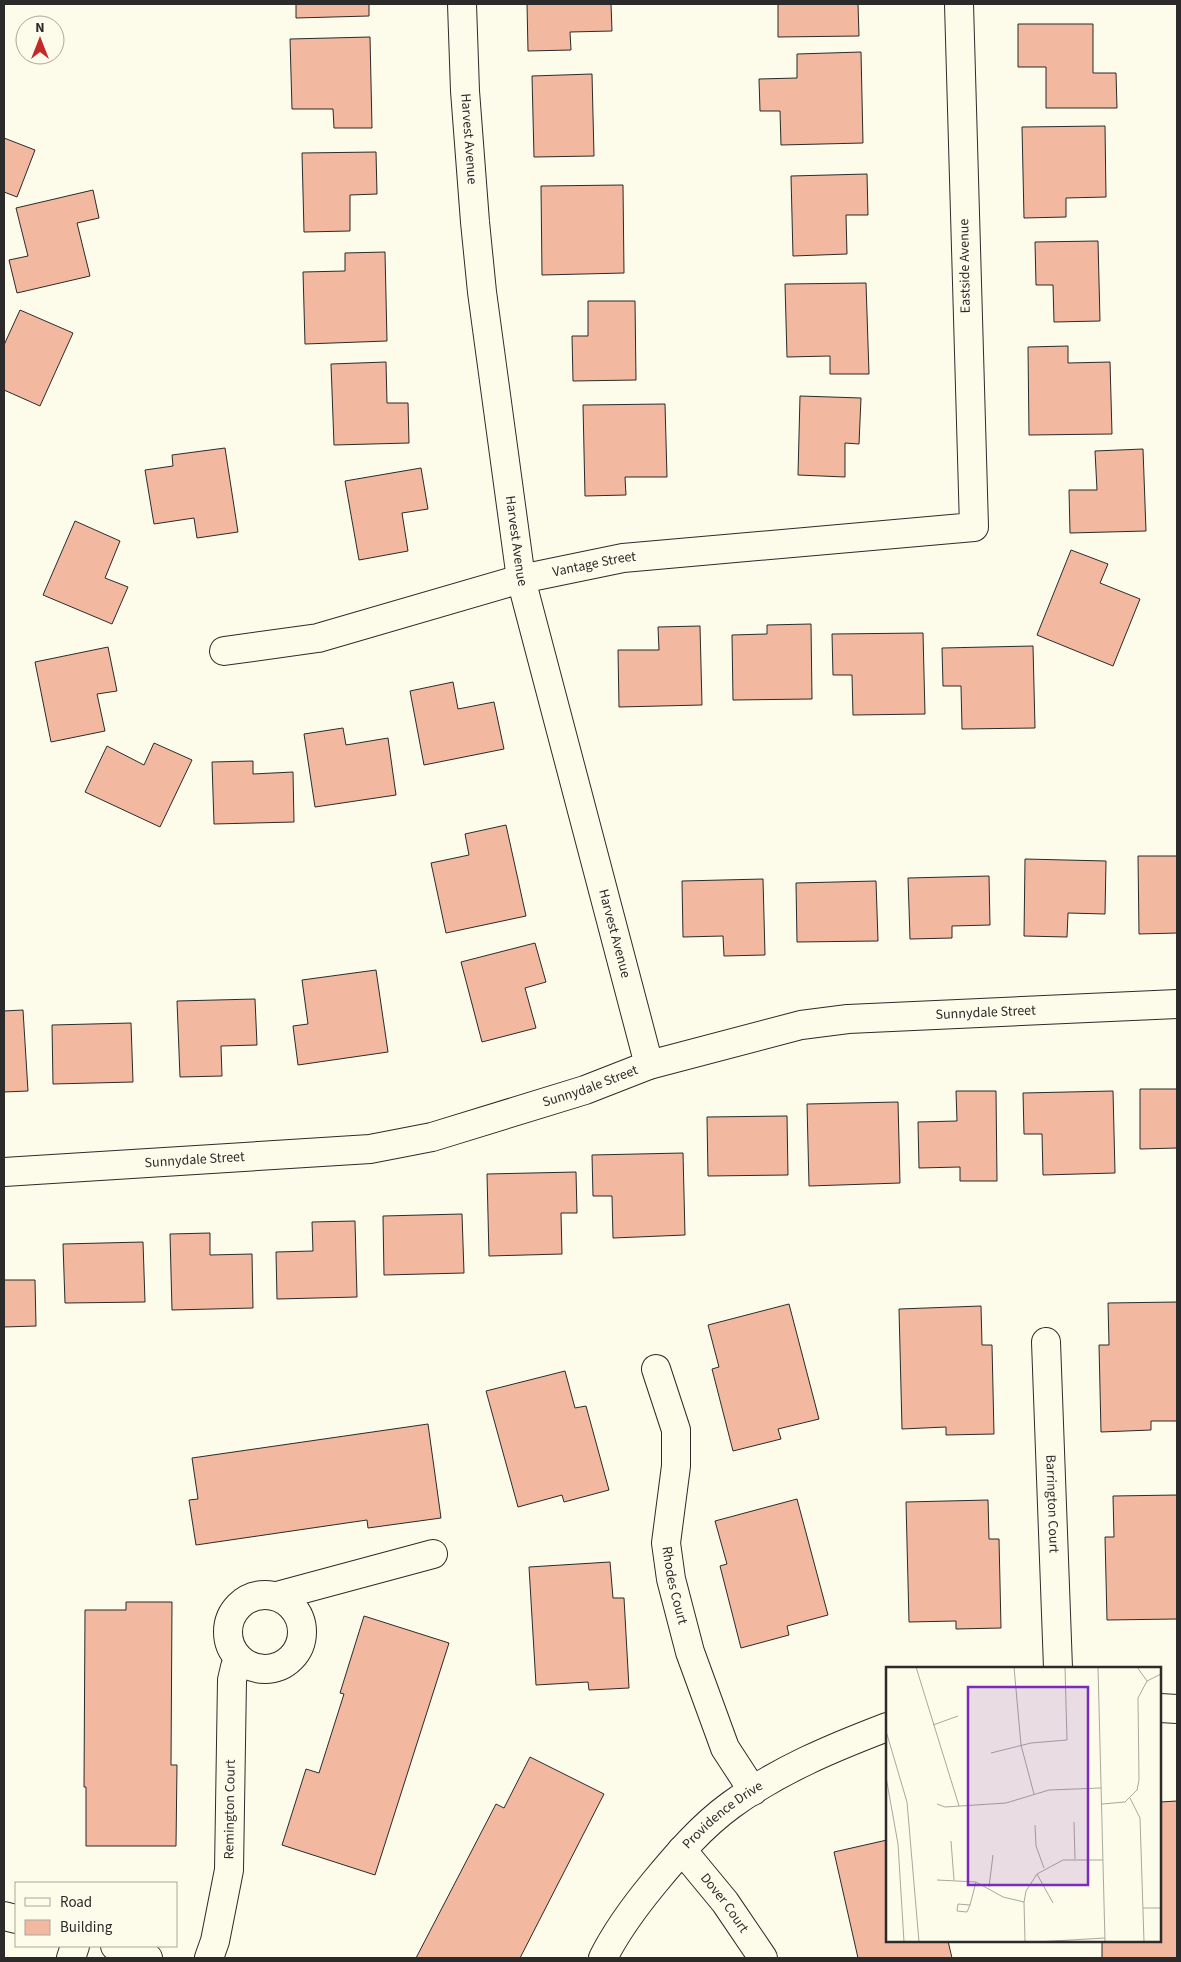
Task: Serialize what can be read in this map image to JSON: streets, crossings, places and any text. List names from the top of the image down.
{
  "streets": {
    "street": [
      "Harvest Avenue",
      "Eastside Avenue",
      "Vantage Street",
      "Sunnydale Street",
      "Barrington Court",
      "Rhodes Court",
      "Remington Court",
      "Providence Drive",
      "Dover Court"
    ]
  },
  "crossings": [
    ["Harvest Avenue", "Vantage Street"],
    ["Harvest Avenue", "Sunnydale Street"],
    ["Eastside Avenue", "Vantage Street"],
    ["Rhodes Court", "Providence Drive"],
    ["Providence Drive", "Dover Court"]
  ],
  "legend": ["Road", "Building"],
  "north": "top"
}
